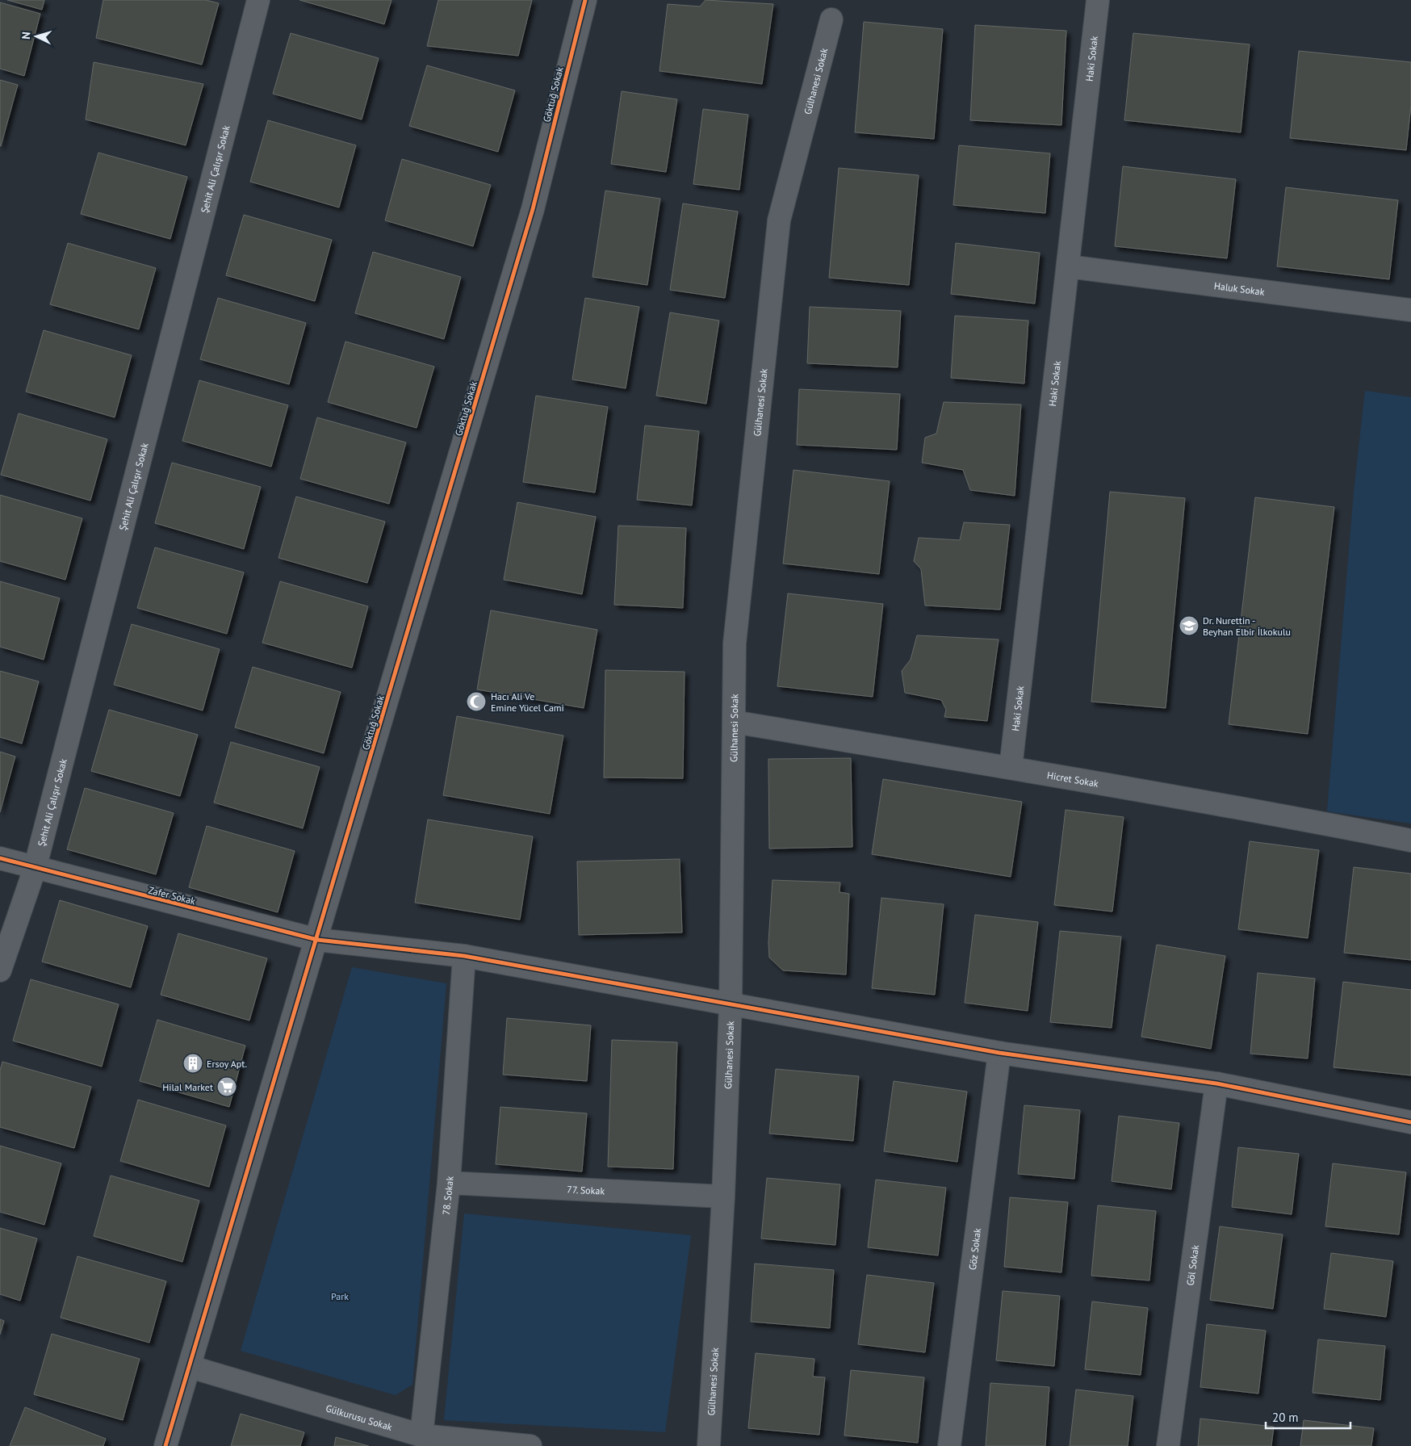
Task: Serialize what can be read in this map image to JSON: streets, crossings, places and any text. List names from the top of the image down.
{
  "streets": {
    "street": [
      "Haki Sokak",
      "Gülhanesi Sokak",
      "Göktuğ Sokak",
      "Şehit Ali Çalışır Sokak",
      "Haluk Sokak",
      "Hicret Sokak",
      "Zafer Sokak",
      "77. Sokak",
      "78. Sokak",
      "Göz Sokak",
      "Göl Sokak",
      "Gülkurusu Sokak"
    ]
  },
  "crossings": [
    ["Haki Sokak", "Haluk Sokak"],
    ["Haki Sokak", "Hicret Sokak"],
    ["Gülhanesi Sokak", "Hicret Sokak"],
    ["Gülhanesi Sokak", "Zafer Sokak"],
    ["Gülhanesi Sokak", "77. Sokak"],
    ["Göktuğ Sokak", "Zafer Sokak"],
    ["Göktuğ Sokak", "Gülkurusu Sokak"],
    ["Şehit Ali Çalışır Sokak", "Zafer Sokak"],
    ["Zafer Sokak", "78. Sokak"],
    ["Zafer Sokak", "Göz Sokak"],
    ["Zafer Sokak", "Göl Sokak"],
    ["77. Sokak", "78. Sokak"],
    ["78. Sokak", "Gülkurusu Sokak"]
  ],
  "parks": ["Park"],
  "places": {
    "school or university": ["Dr. Nurettin - Beyhan Elbir İlkokulu"],
    "mosque": ["Hacı Ali Ve Emine Yücel Cami"],
    "building": ["Ersoy Apt."],
    "supermarket": ["Hilal Market"]
  },
  "scale_bar": "20 m",
  "north": "left"
}
